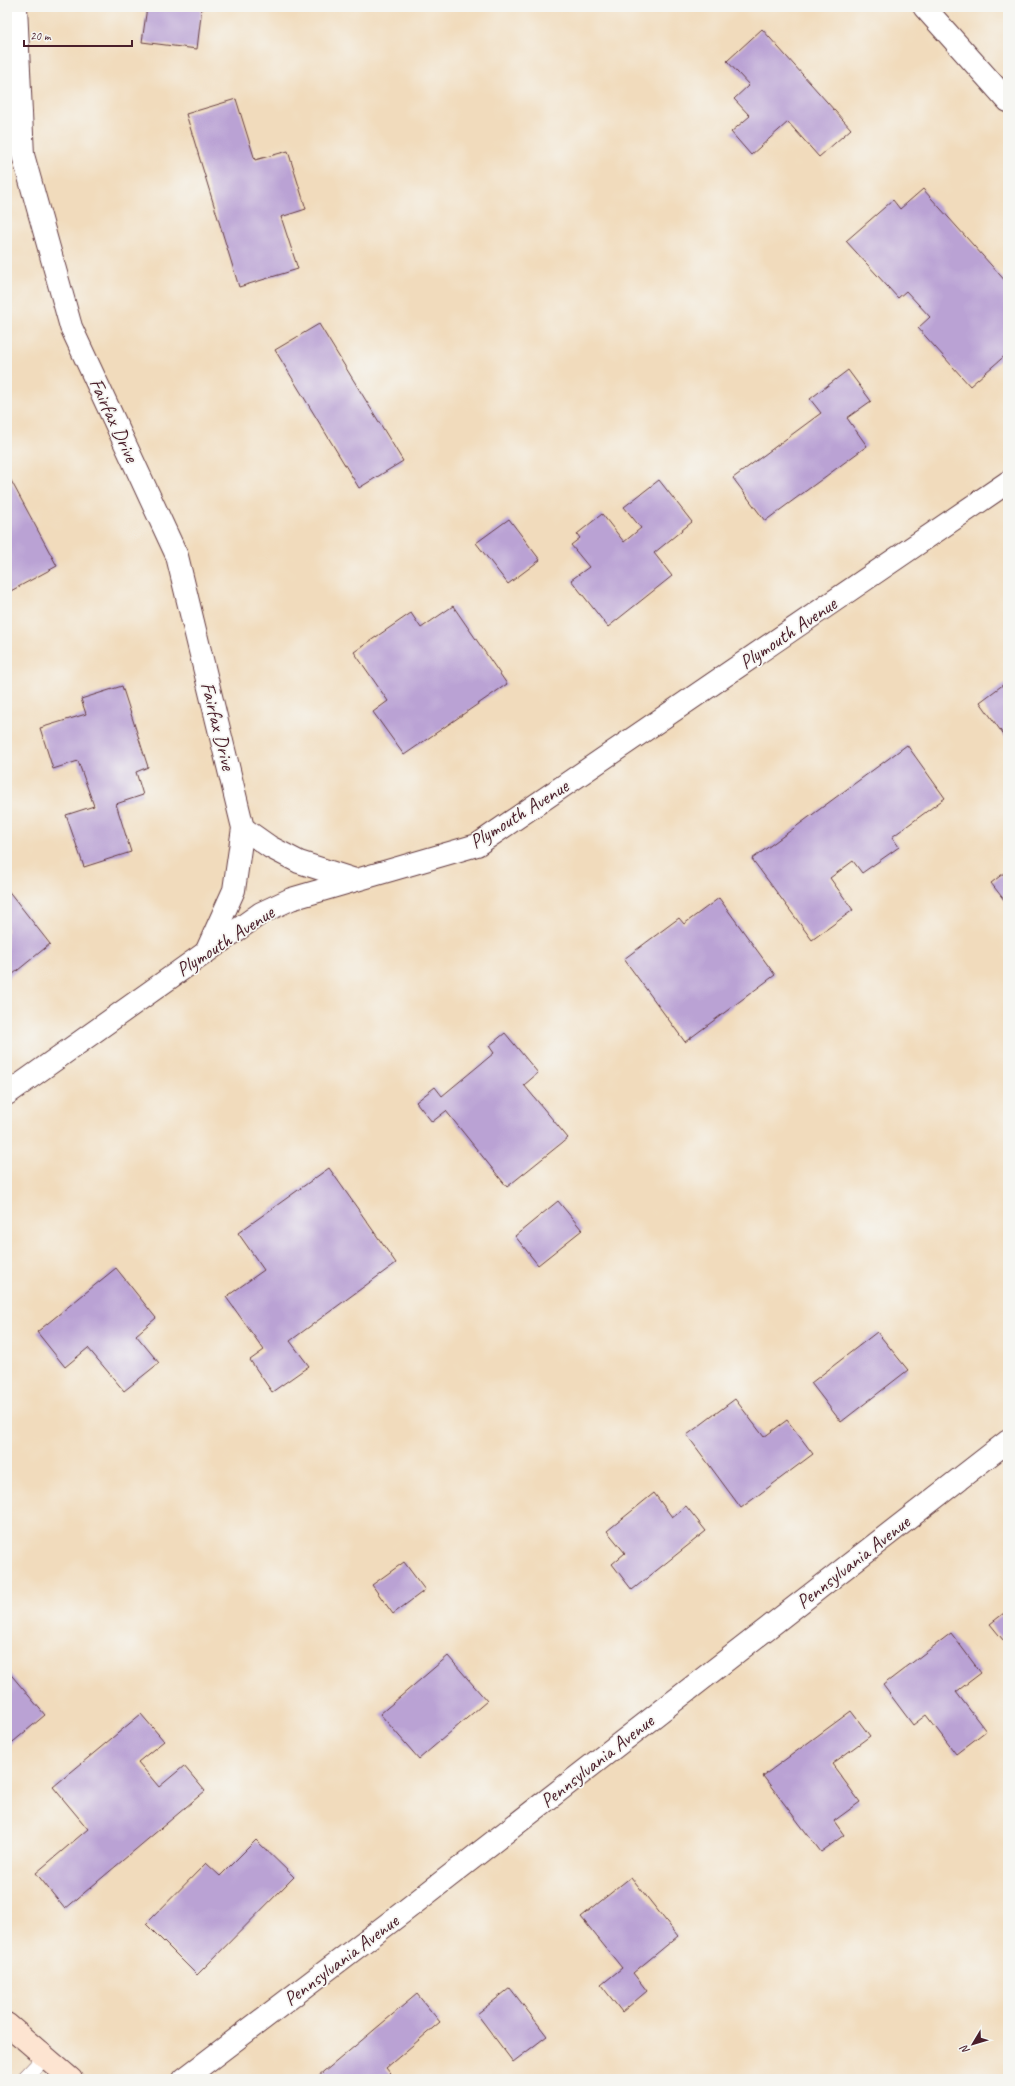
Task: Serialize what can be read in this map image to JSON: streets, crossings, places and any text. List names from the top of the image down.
{
  "streets": {
    "street": ["Fairfax Drive", "Plymouth Avenue", "Pennsylvania Avenue"]
  },
  "crossings": [
    ["Fairfax Drive", "Plymouth Avenue"]
  ],
  "scale_bar": "20 m",
  "north": "bottom left"
}
